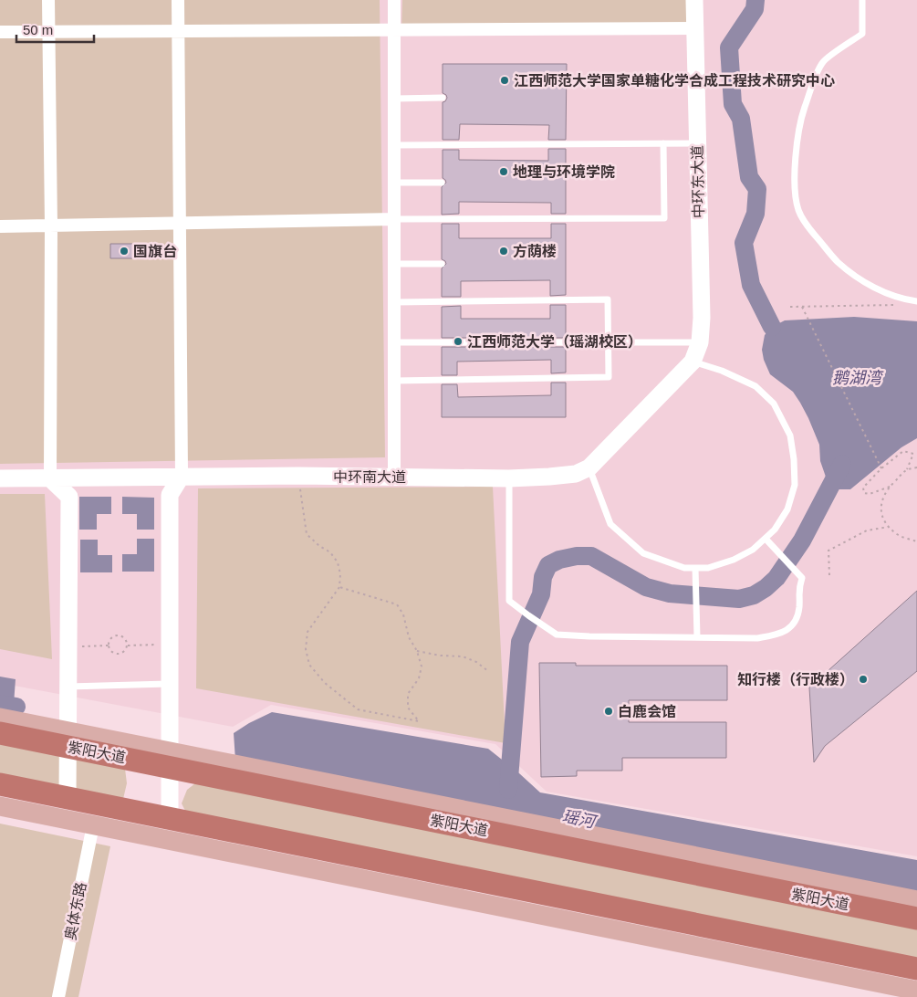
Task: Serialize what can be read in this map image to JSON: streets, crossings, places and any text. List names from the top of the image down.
{
  "streets": {
    "highway": ["紫阳大道"],
    "street": ["中环东大道", "中环南大道", "奥体东路"]
  },
  "crossings": [
    ["中环东大道", "中环南大道"]
  ],
  "water": ["鹅湖湾", "瑶河"],
  "places": [
    "江西师范大学国家单糖化学合成工程技术研究中心",
    "地理与环境学院",
    "国旗台",
    "方荫楼",
    "江西师范大学（瑶湖校区）",
    "知行楼（行政楼）",
    "白鹿会馆"
  ],
  "scale_bar": "50 m"
}
